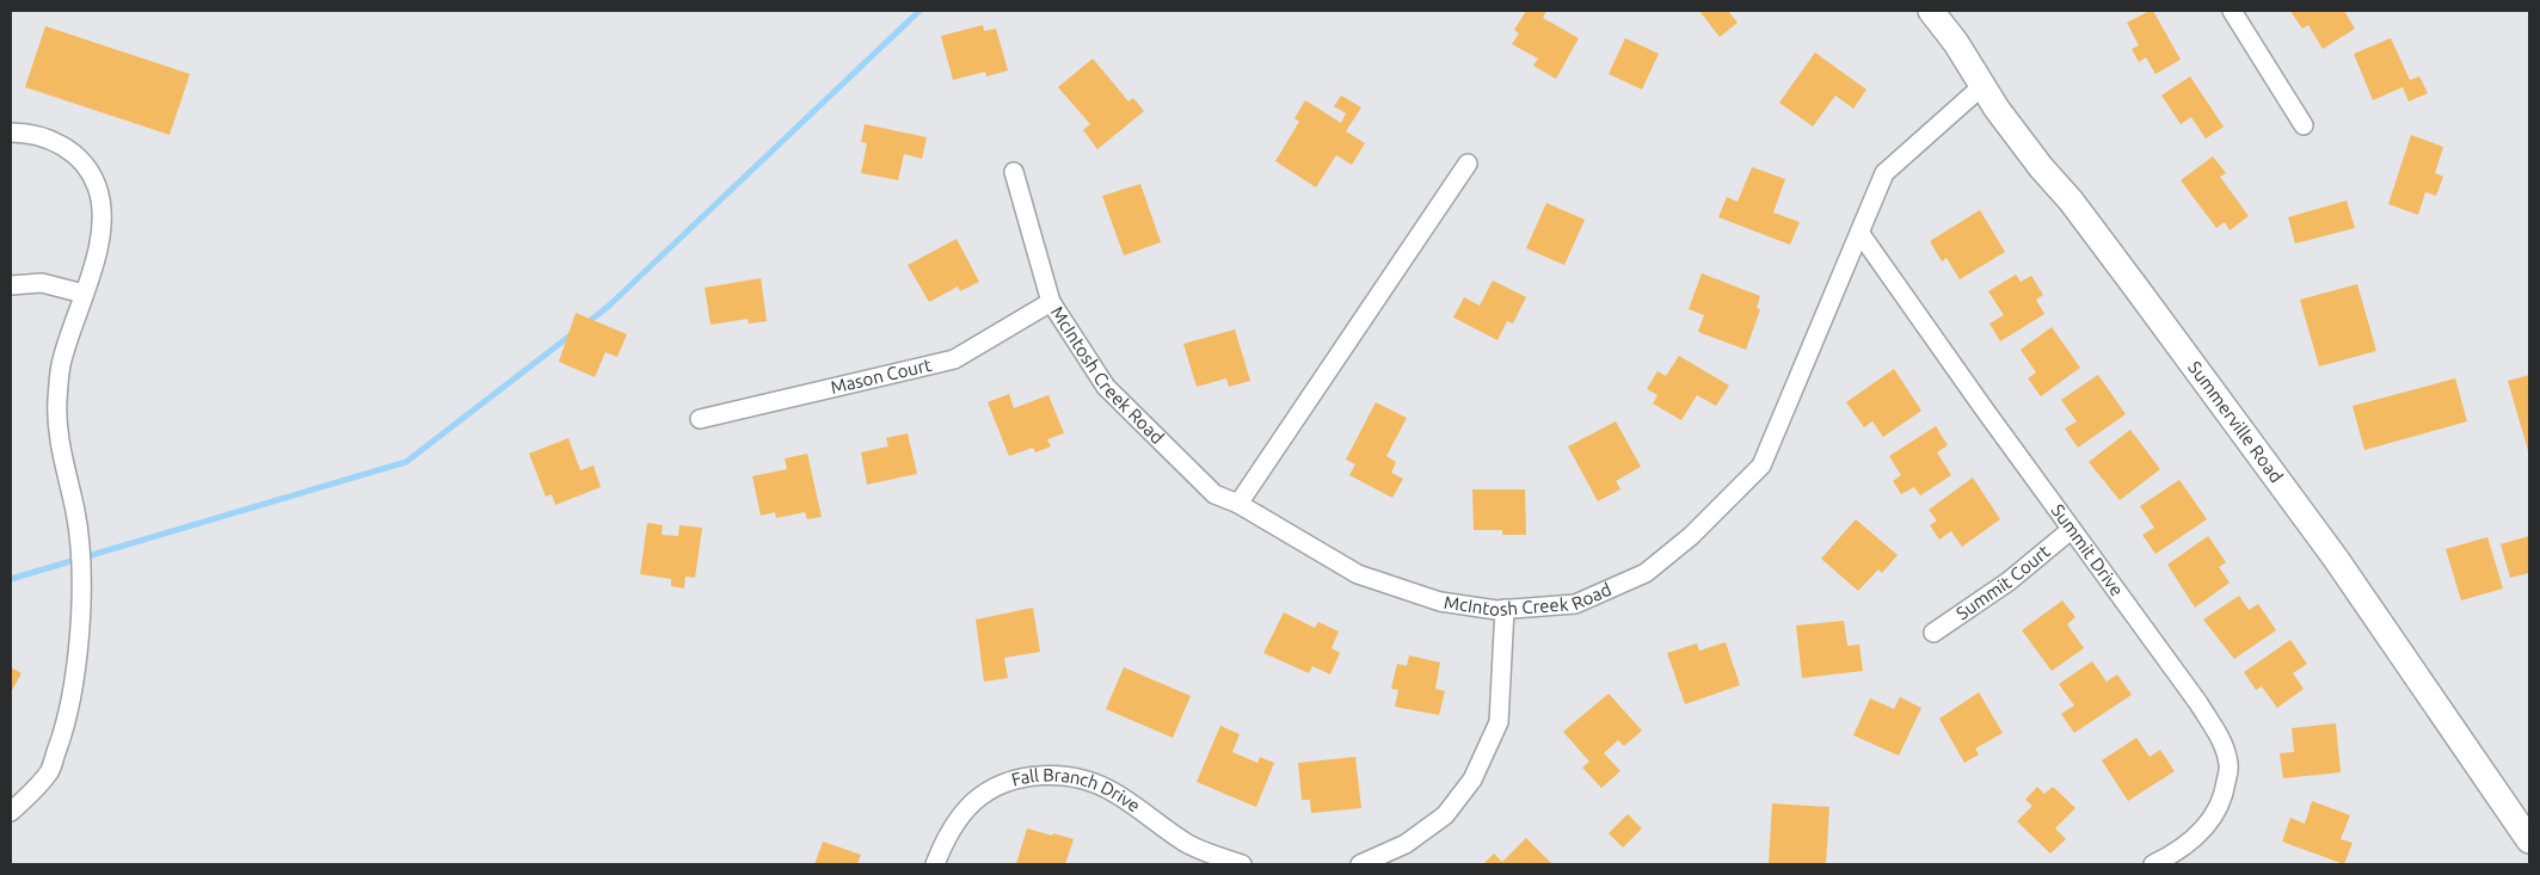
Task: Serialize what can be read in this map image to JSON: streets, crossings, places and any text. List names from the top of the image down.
{
  "streets": {
    "main road": ["Summerville Road"],
    "street": [
      "McIntosh Creek Road",
      "Mason Court",
      "Summit Drive",
      "Summit Court",
      "Fall Branch Drive"
    ]
  },
  "crossings": [
    ["McIntosh Creek Road", "Mason Court"],
    ["McIntosh Creek Road", "Summerville Road"],
    ["McIntosh Creek Road", "Summit Drive"],
    ["Summit Drive", "Summit Court"]
  ]
}
